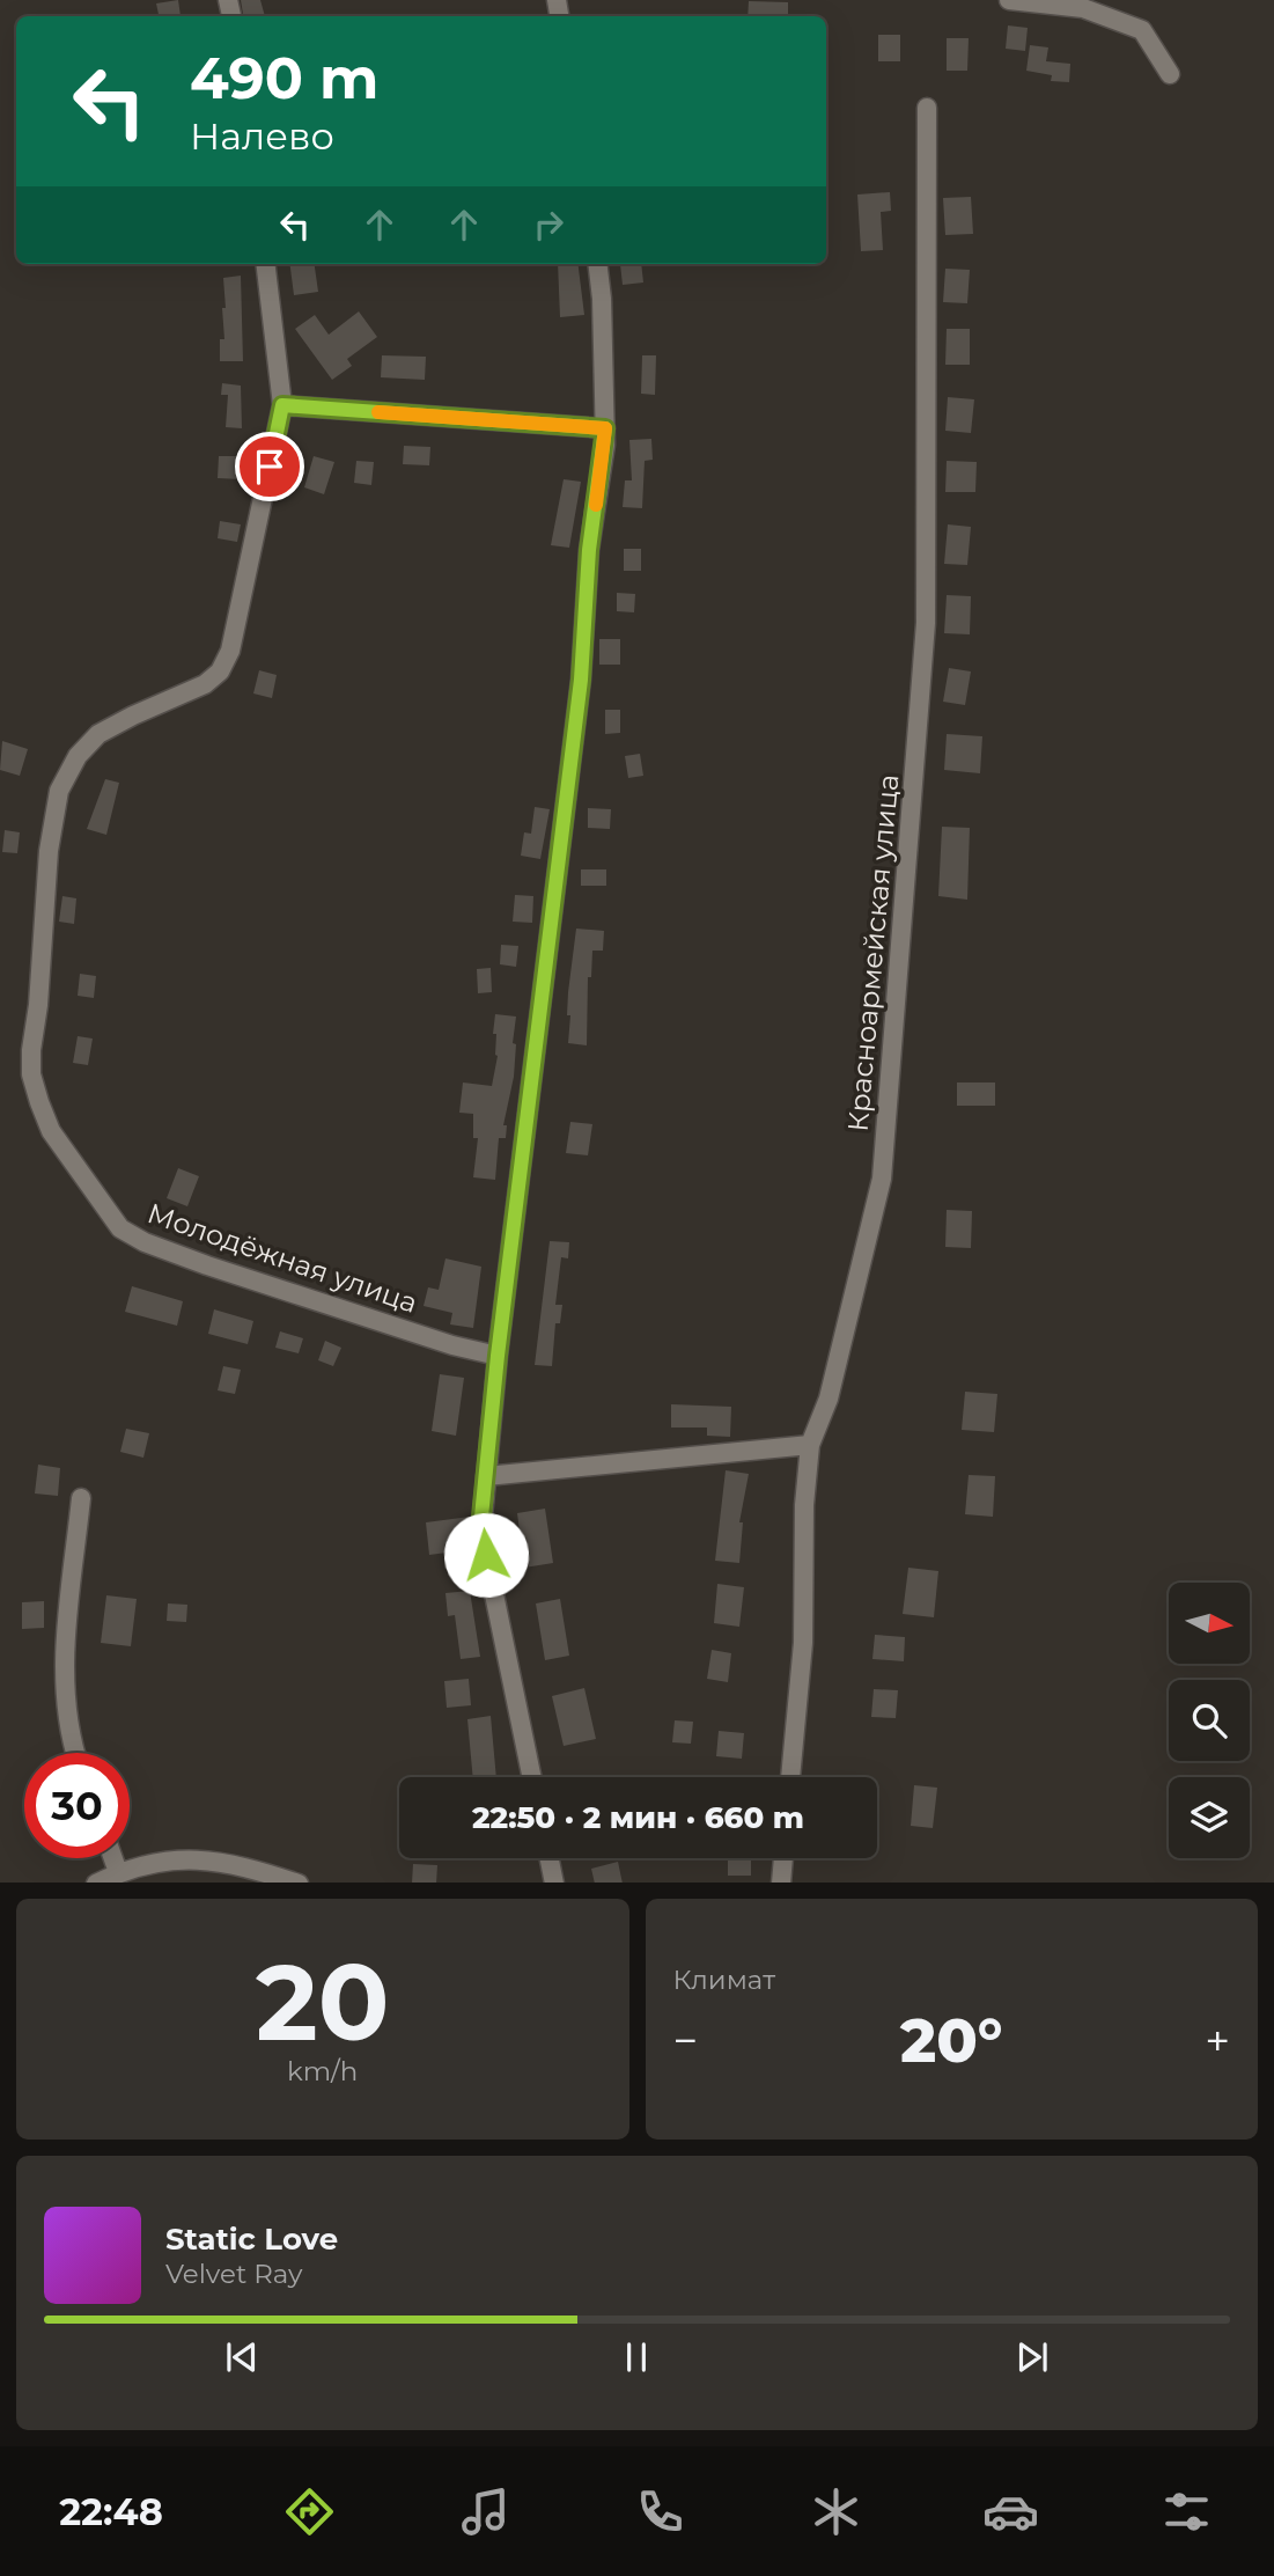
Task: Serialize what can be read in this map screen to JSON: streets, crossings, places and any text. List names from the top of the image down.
{
  "streets": {
    "street": ["Красноармейская улица", "Молодёжная улица"]
  },
  "north": "right",
  "page": {
    "turn": ["490 m", "Налево"],
    "limit": "30",
    "trip": "22:50 · 2 мин · 660 m",
    "tile": [
      ["20", "km/h"],
      "Климат"
    ],
    "heat": ["−", "20°", "+"],
    "song": ["Static Love", "Velvet Ray"],
    "tabs": "22:48"
  }
}
